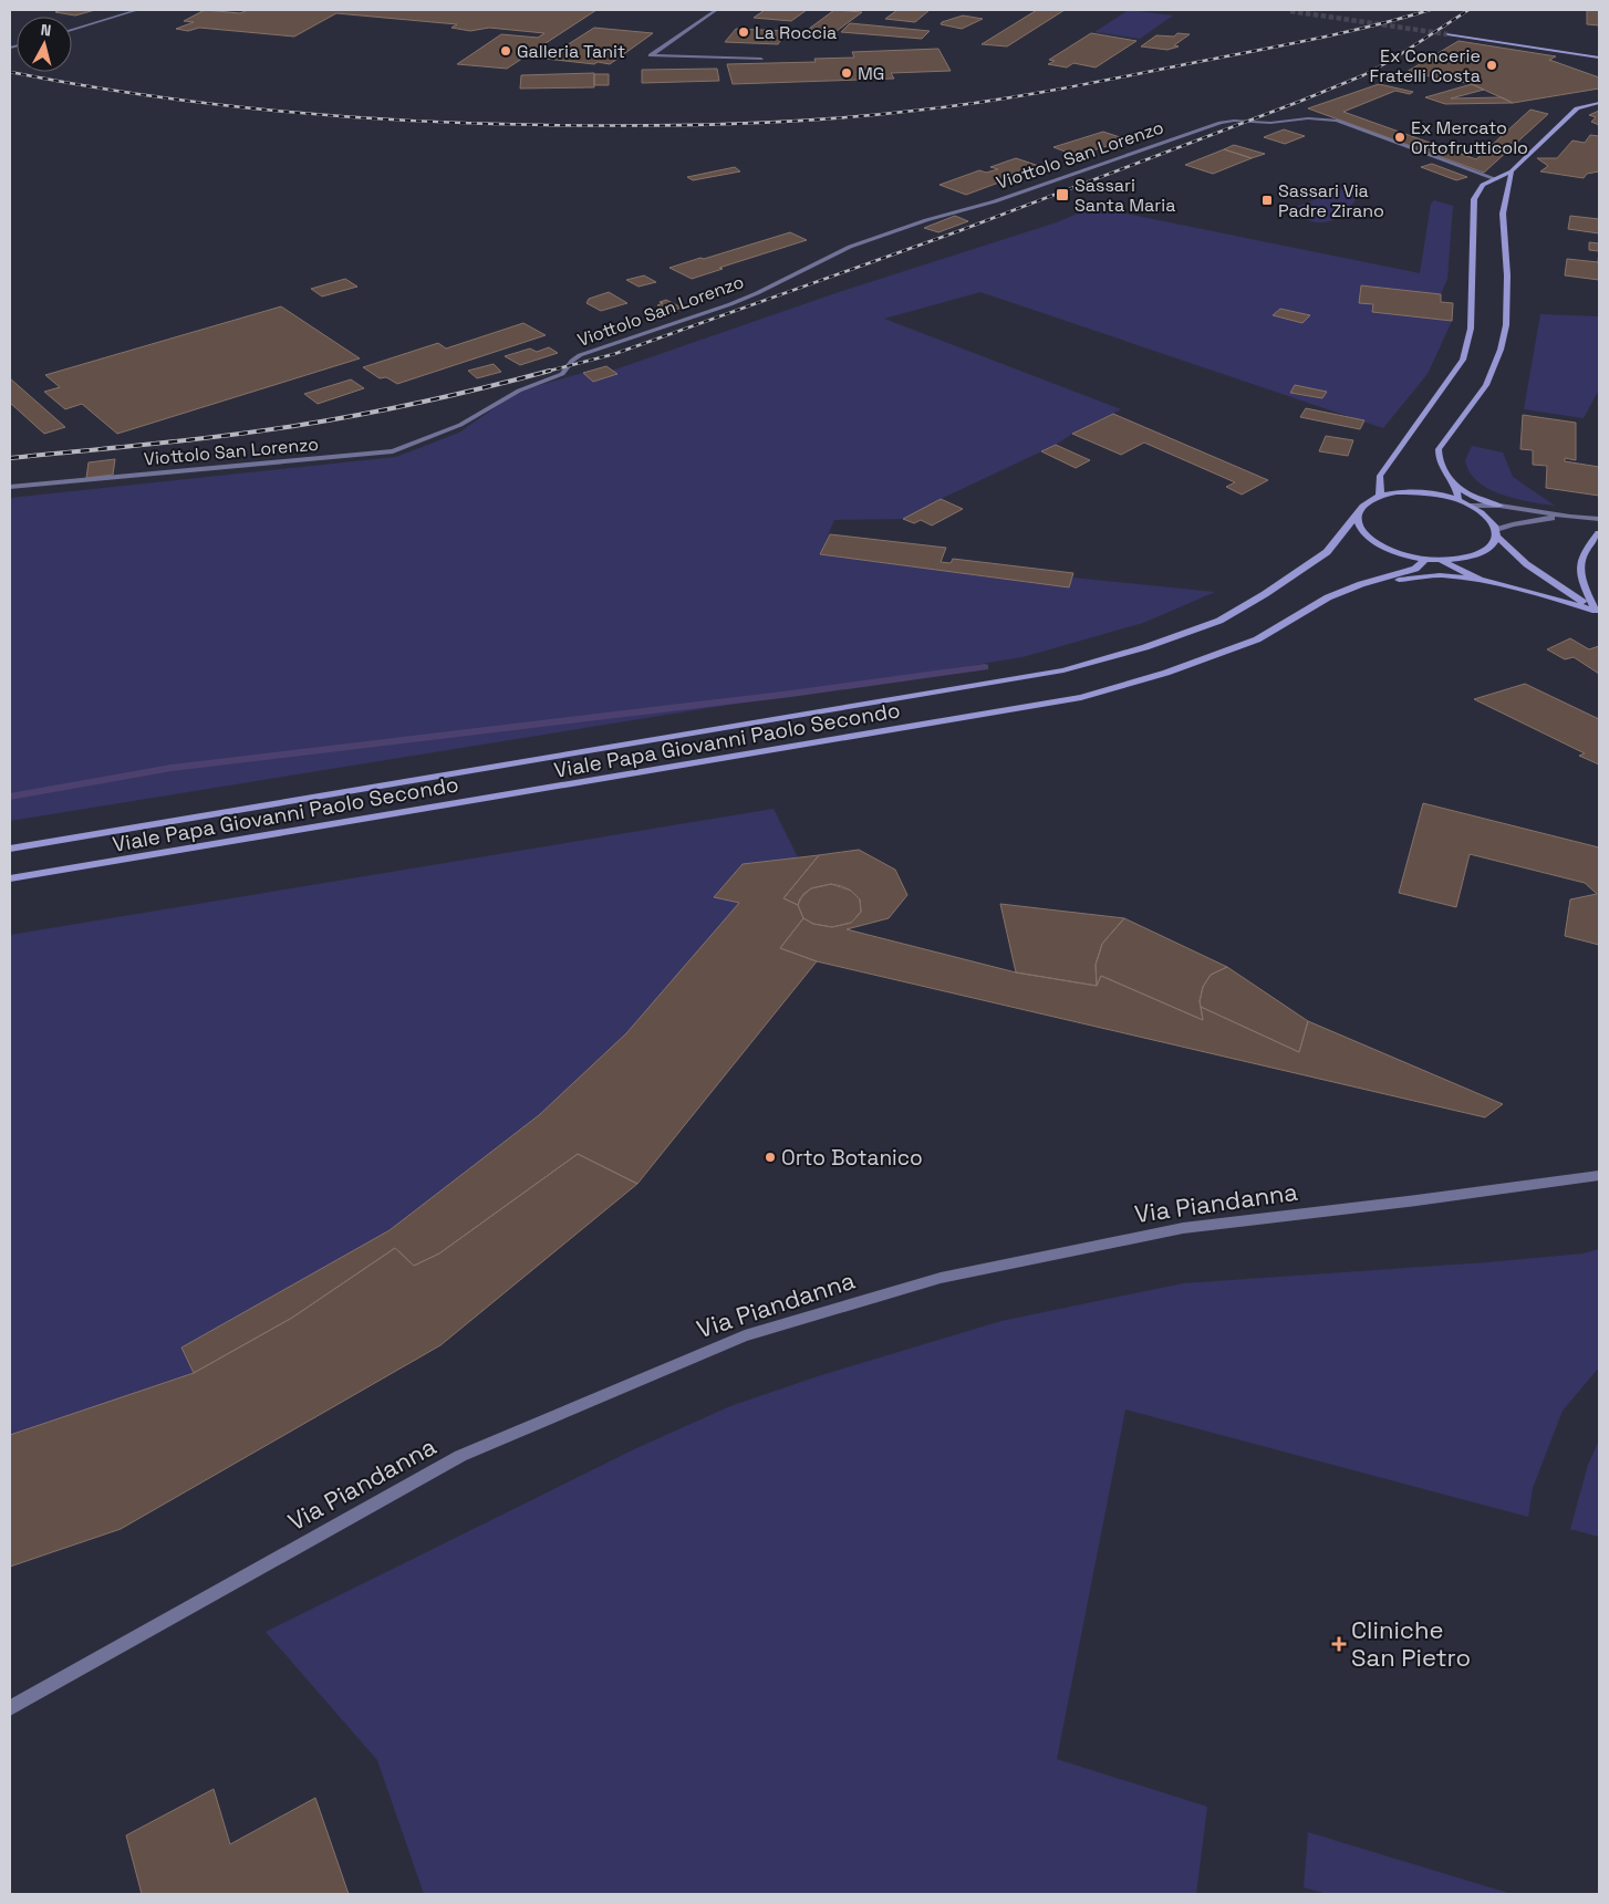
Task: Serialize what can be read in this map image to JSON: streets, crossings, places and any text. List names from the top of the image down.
{
  "streets": {
    "main road": ["Viale Papa Giovanni Paolo Secondo"],
    "street": ["Viottolo San Lorenzo", "Via Piandanna"]
  },
  "places": {
    "other": [
      "La Roccia",
      "Galleria Tanit",
      "Ex Concerie Fratelli Costa",
      "MG",
      "Ex Mercato Ortofrutticolo",
      "Orto Botanico"
    ],
    "transit": ["Sassari Santa Maria", "Sassari Via Padre Zirano"],
    "health": ["Cliniche San Pietro"]
  },
  "north": "top"
}
